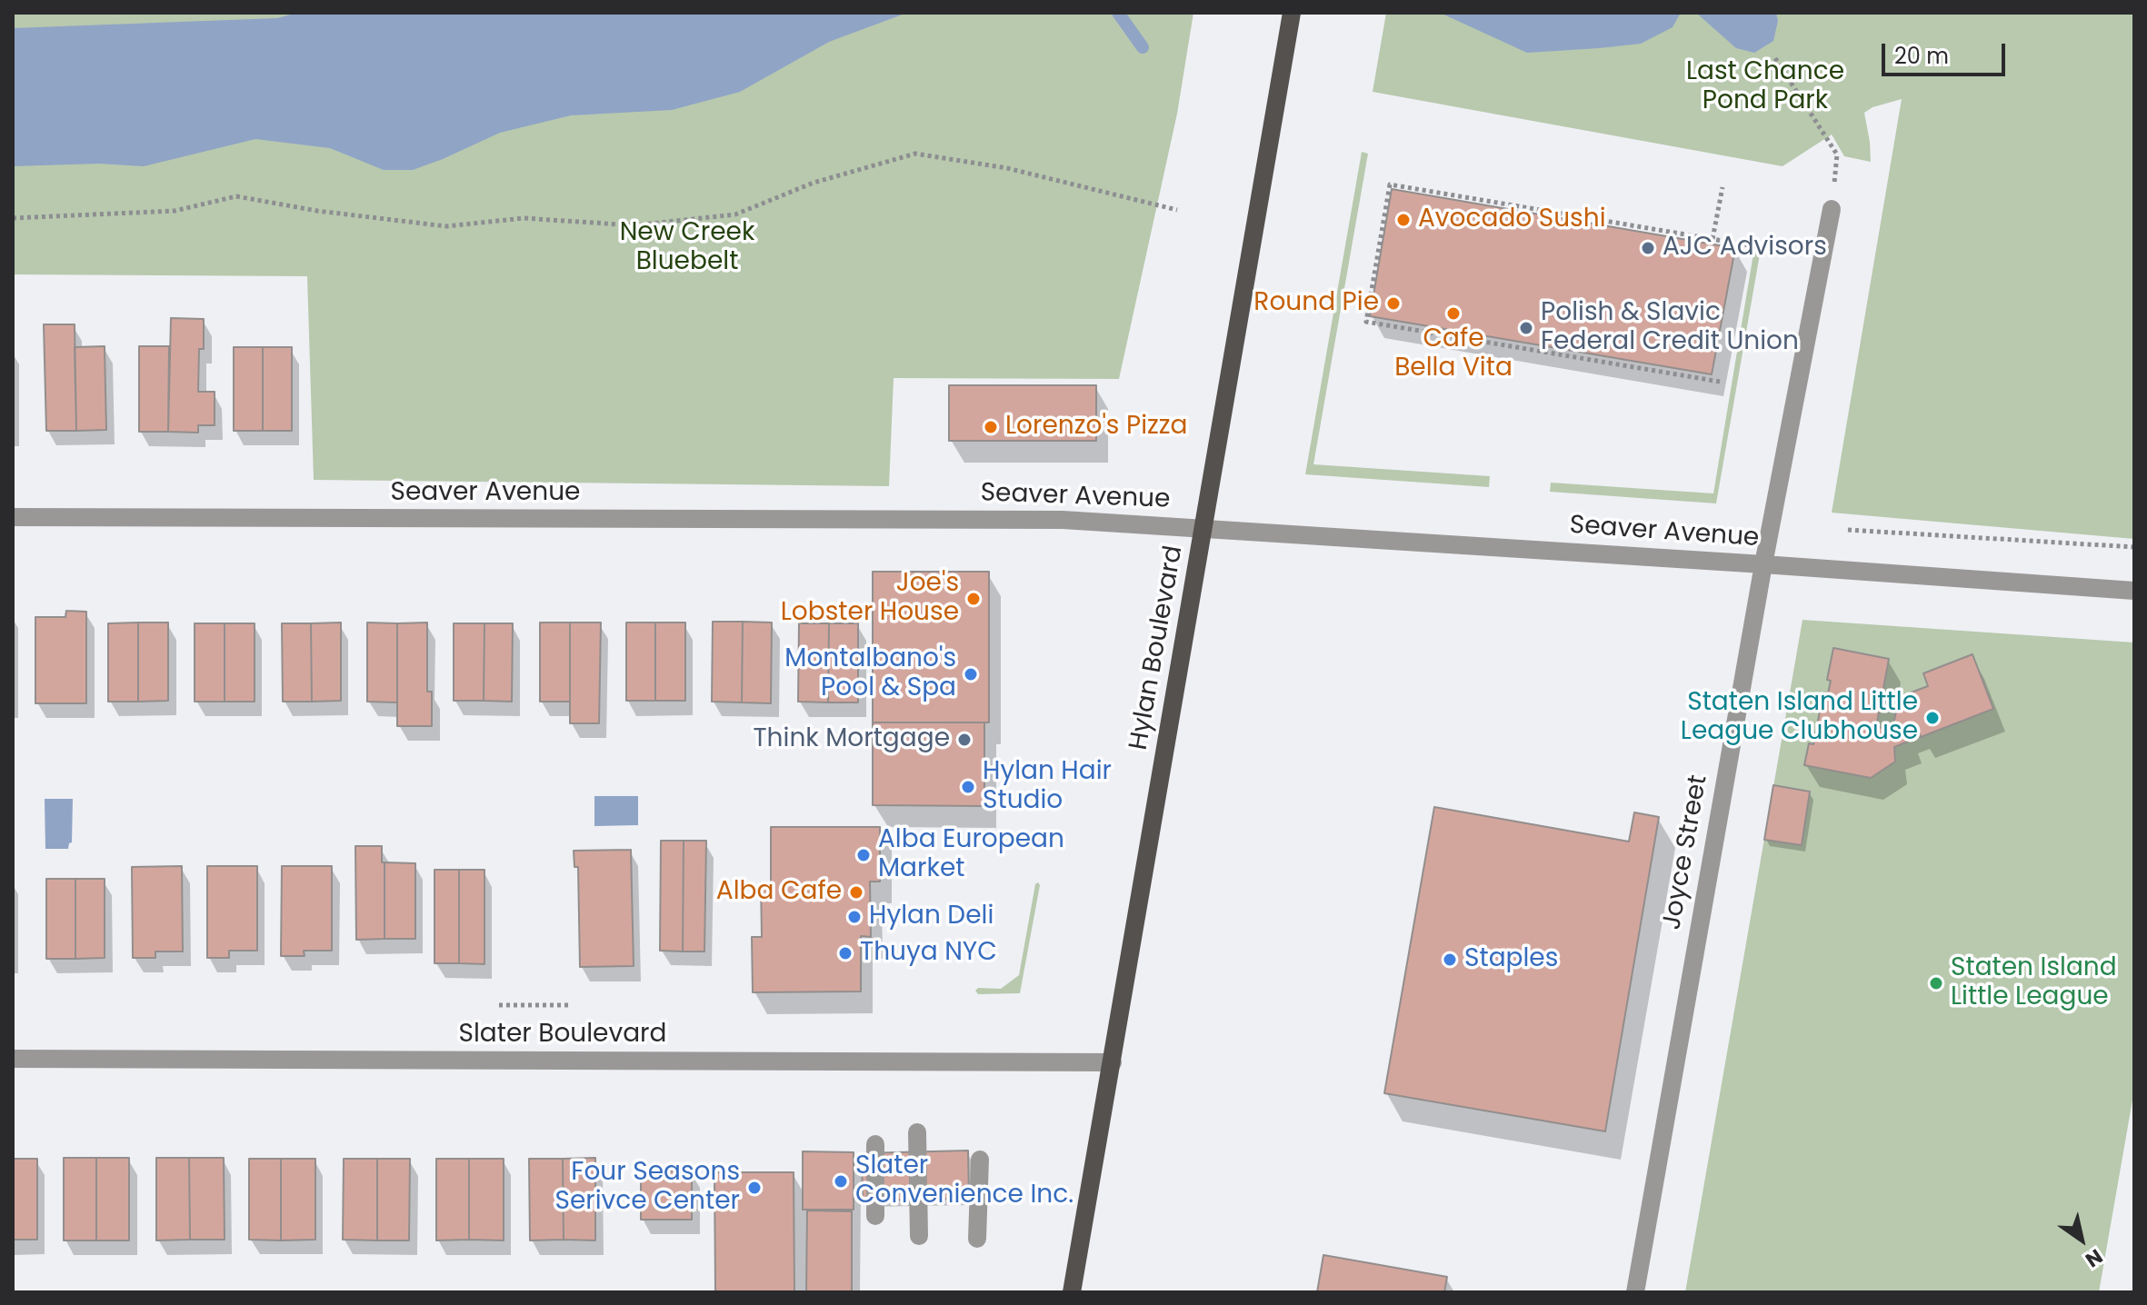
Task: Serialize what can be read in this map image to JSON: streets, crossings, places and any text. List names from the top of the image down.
{
  "streets": {
    "main road": ["Hylan Boulevard"],
    "street": ["Seaver Avenue", "Joyce Street", "Slater Boulevard"]
  },
  "crossings": [
    ["Seaver Avenue", "Hylan Boulevard"],
    ["Seaver Avenue", "Joyce Street"],
    ["Hylan Boulevard", "Slater Boulevard"]
  ],
  "parks": ["Last Chance Pond Park", "New Creek Bluebelt"],
  "places": [
    "Avocado Sushi",
    "AJC Advisors",
    "Round Pie",
    "Cafe Bella Vita",
    "Polish & Slavic Federal Credit Union",
    "Lorenzo's Pizza",
    "Joe's Lobster House",
    "Montalbano's Pool & Spa",
    "Staten Island Little League Clubhouse",
    "Think Mortgage",
    "Hylan Hair Studio",
    "Alba European Market",
    "Alba Cafe",
    "Hylan Deli",
    "Thuya NYC",
    "Staples",
    "Staten Island Little League",
    "Slater Convenience Inc.",
    "Four Seasons Serivce Center"
  ],
  "scale_bar": "20 m",
  "north": "bottom right"
}
